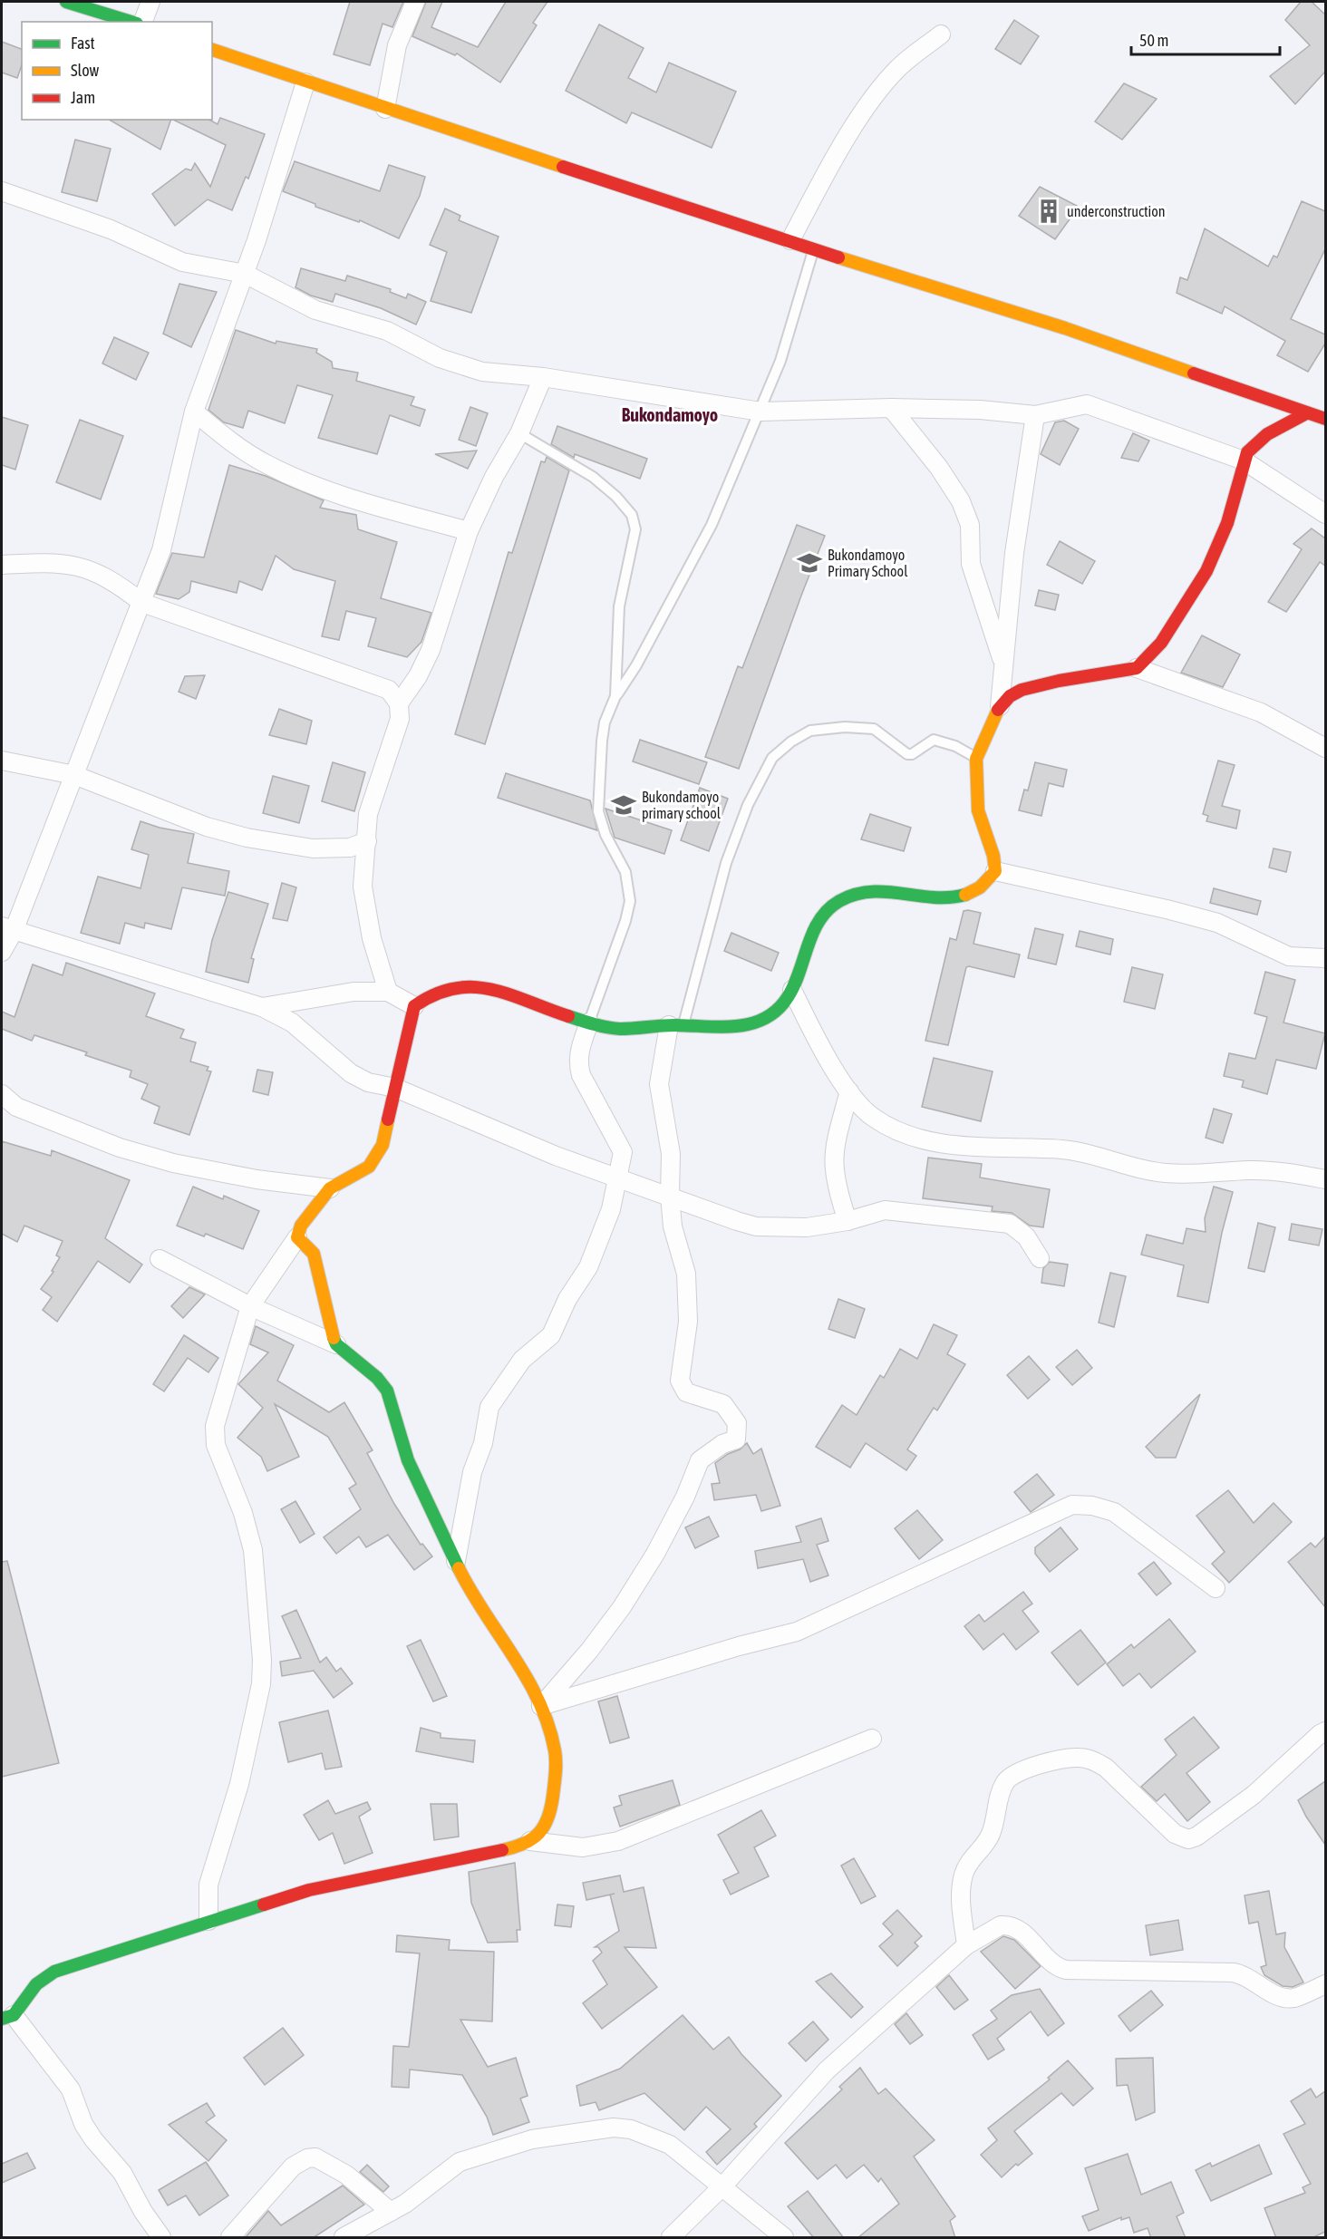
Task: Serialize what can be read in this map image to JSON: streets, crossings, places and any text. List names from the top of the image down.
{
  "districts": ["Bukondamoyo"],
  "places": {
    "building": ["underconstruction"],
    "school or university": ["Bukondamoyo Primary School", "Bukondamoyo primary school"]
  },
  "legend": ["Fast", "Slow", "Jam"],
  "scale_bar": "50 m"
}
